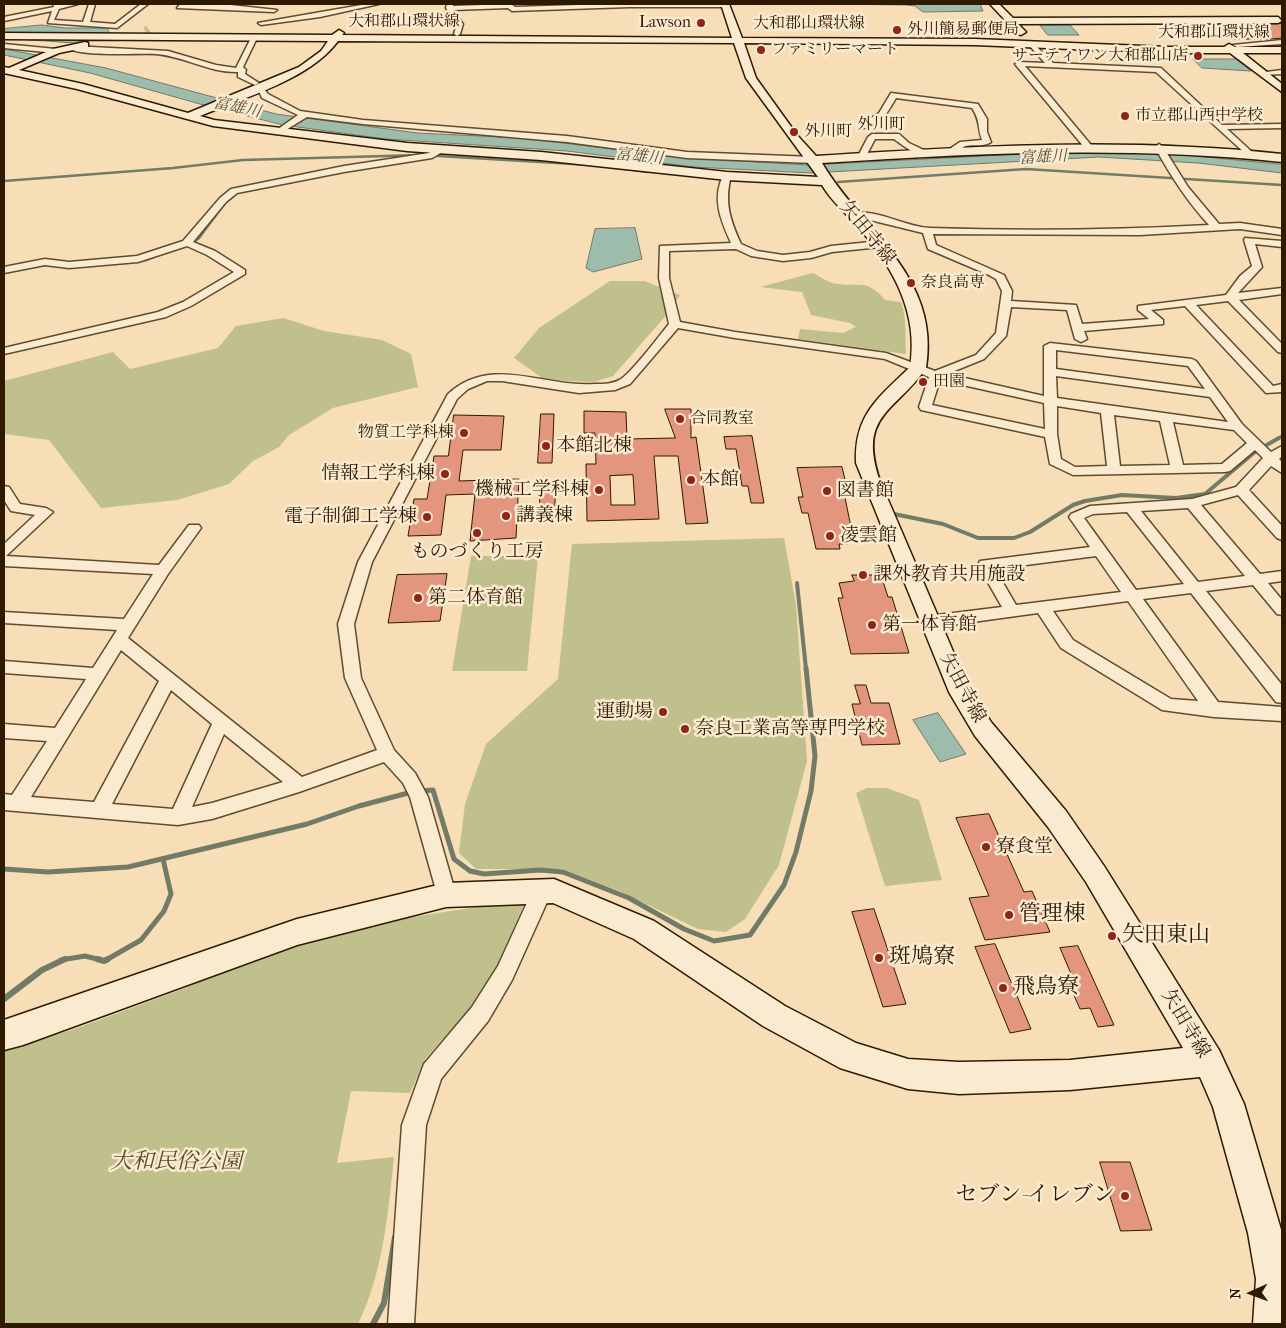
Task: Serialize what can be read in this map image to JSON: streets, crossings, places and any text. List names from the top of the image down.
{
  "streets": {
    "main road": ["大和郡山環状線", "矢田寺線"]
  },
  "crossings": [
    ["大和郡山環状線", "矢田寺線"]
  ],
  "districts": ["外川町"],
  "water": ["富雄川"],
  "parks": ["大和民俗公園"],
  "places": [
    "Lawson",
    "外川簡易郵便局",
    "ファミリーマート",
    "サーティワン大和郡山店",
    "市立郡山西中学校",
    "外川町",
    "奈良高専",
    "田園",
    "合同教室",
    "物質工学科棟",
    "本館北棟",
    "情報工学科棟",
    "本館",
    "機械工学科棟",
    "図書館",
    "講義棟",
    "電子制御工学棟",
    "ものづくり工房",
    "凌雲館",
    "課外教育共用施設",
    "第二体育館",
    "第一体育館",
    "運動場",
    "奈良工業高等専門学校",
    "寮食堂",
    "管理棟",
    "矢田東山",
    "斑鳩寮",
    "飛鳥寮",
    "セブン-イレブン"
  ],
  "north": "left"
}
